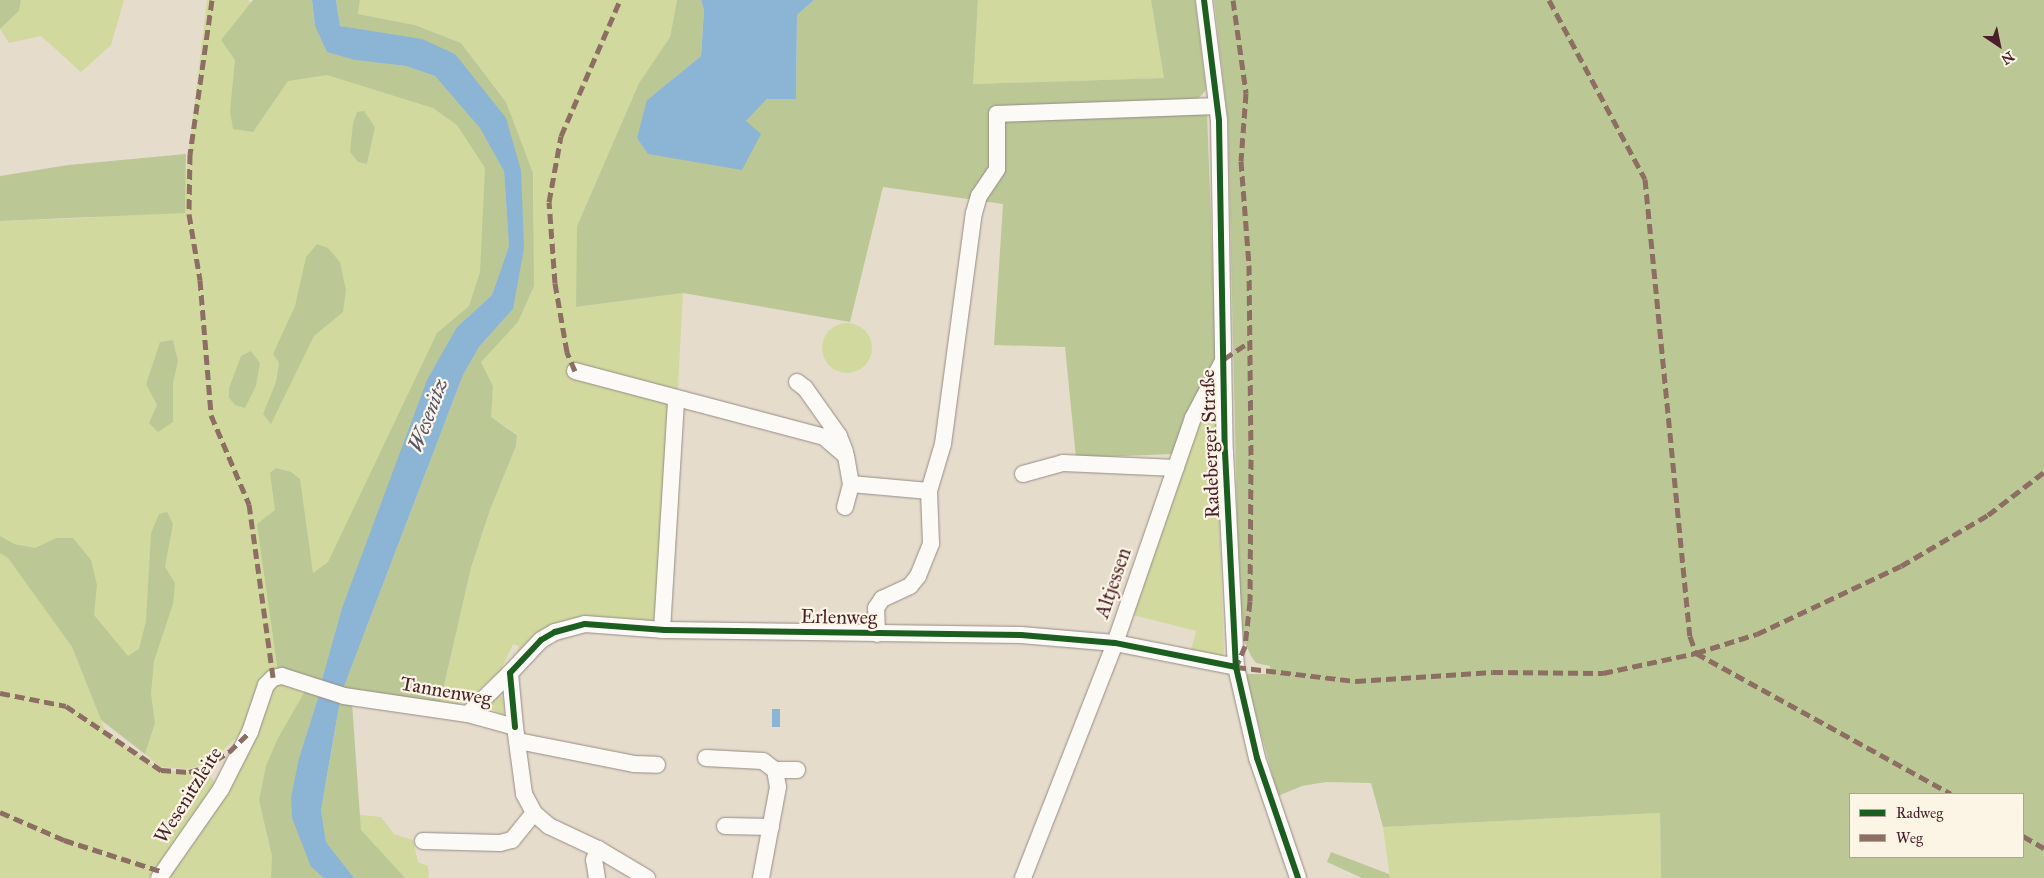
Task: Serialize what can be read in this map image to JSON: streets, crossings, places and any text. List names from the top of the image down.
{
  "streets": {
    "street": [
      "Radeberger Straße",
      "Altjessen",
      "Erlenweg",
      "Tannenweg",
      "Wesenitzleite"
    ]
  },
  "crossings": [
    ["Radeberger Straße", "Altjessen"],
    ["Radeberger Straße", "Erlenweg"],
    ["Altjessen", "Erlenweg"],
    ["Erlenweg", "Tannenweg"],
    ["Tannenweg", "Wesenitzleite"]
  ],
  "water": ["Wesenitz"],
  "legend": ["Radweg", "Weg"],
  "north": "bottom right"
}
